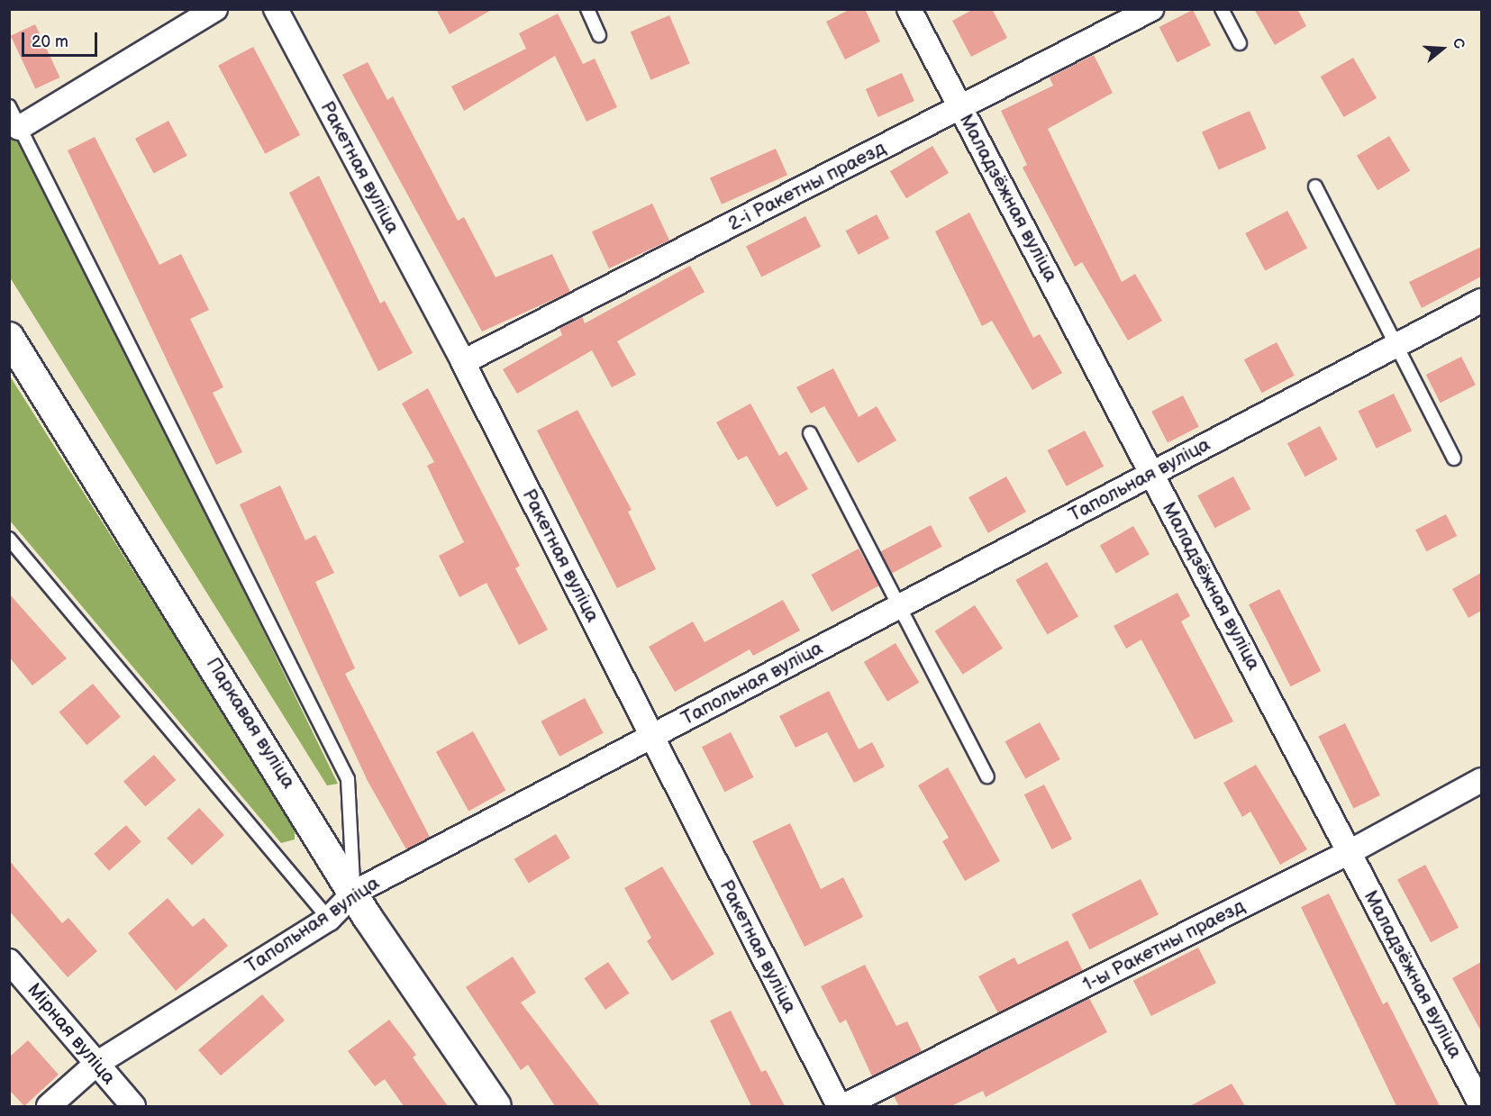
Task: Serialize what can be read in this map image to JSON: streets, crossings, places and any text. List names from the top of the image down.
{
  "streets": {
    "street": [
      "Ракетная вуліца",
      "2-і Ракетны праезд",
      "Маладзёжная вуліца",
      "Тапольная вуліца",
      "Паркавая вуліца",
      "1-ы Ракетны праезд",
      "Мірная вуліца"
    ]
  },
  "crossings": [
    ["Ракетная вуліца", "2-і Ракетны праезд"],
    ["Ракетная вуліца", "Тапольная вуліца"],
    ["2-і Ракетны праезд", "Маладзёжная вуліца"],
    ["Маладзёжная вуліца", "Тапольная вуліца"],
    ["Маладзёжная вуліца", "1-ы Ракетны праезд"],
    ["Тапольная вуліца", "Паркавая вуліца"],
    ["Тапольная вуліца", "Мірная вуліца"]
  ],
  "scale_bar": "20 m",
  "north": "right"
}
